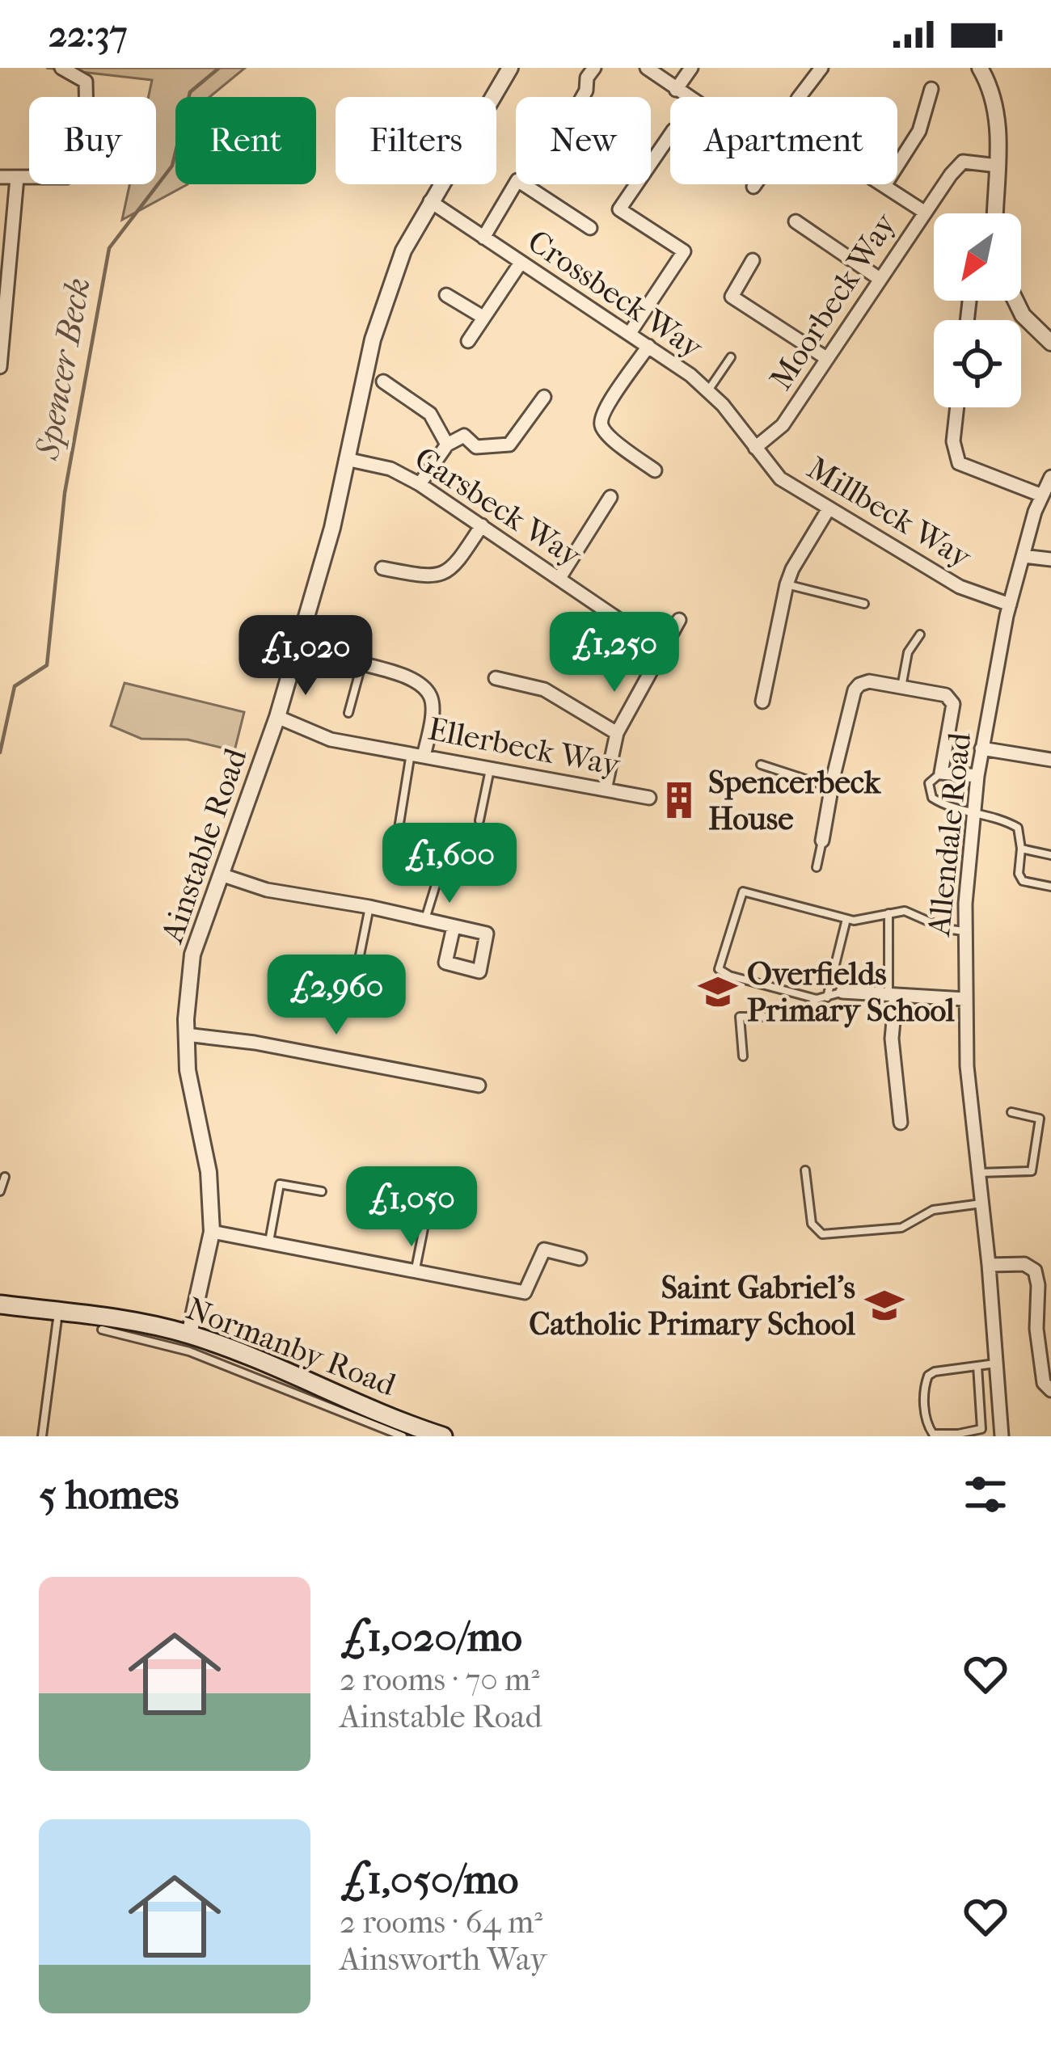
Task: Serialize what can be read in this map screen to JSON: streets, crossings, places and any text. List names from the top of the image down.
{
  "streets": {
    "main road": ["Normanby Road"],
    "street": [
      "Crossbeck Way",
      "Moorbeck Way",
      "Garsbeck Way",
      "Millbeck Way",
      "Ellerbeck Way",
      "Allendale Road",
      "Ainstable Road"
    ]
  },
  "crossings": [
    ["Crossbeck Way", "Moorbeck Way"],
    ["Crossbeck Way", "Millbeck Way"],
    ["Crossbeck Way", "Ainstable Road"],
    ["Moorbeck Way", "Millbeck Way"],
    ["Garsbeck Way", "Ainstable Road"],
    ["Millbeck Way", "Allendale Road"],
    ["Ellerbeck Way", "Ainstable Road"],
    ["Ainstable Road", "Normanby Road"]
  ],
  "water": ["Spencer Beck"],
  "places": {
    "building": ["Spencerbeck House"],
    "school or university": ["Overfields Primary School", "Saint Gabriel's Catholic Primary School"]
  },
  "north": "bottom left",
  "page": {
    "status": "22:37",
    "chip": [
      "Buy",
      "Rent",
      "Filters",
      "New",
      "Apartment"
    ],
    "price": [
      "£1,250",
      "£1,020",
      "£1,600",
      "£2,960",
      "£1,050"
    ],
    "heading": "5 homes",
    "list": [
      {
        "name": "£1,020/mo",
        "note": "2 rooms · 70 m² · Ainstable Road"
      },
      {
        "name": "£1,050/mo",
        "note": "2 rooms · 64 m² · Ainsworth Way"
      }
    ]
  }
}
